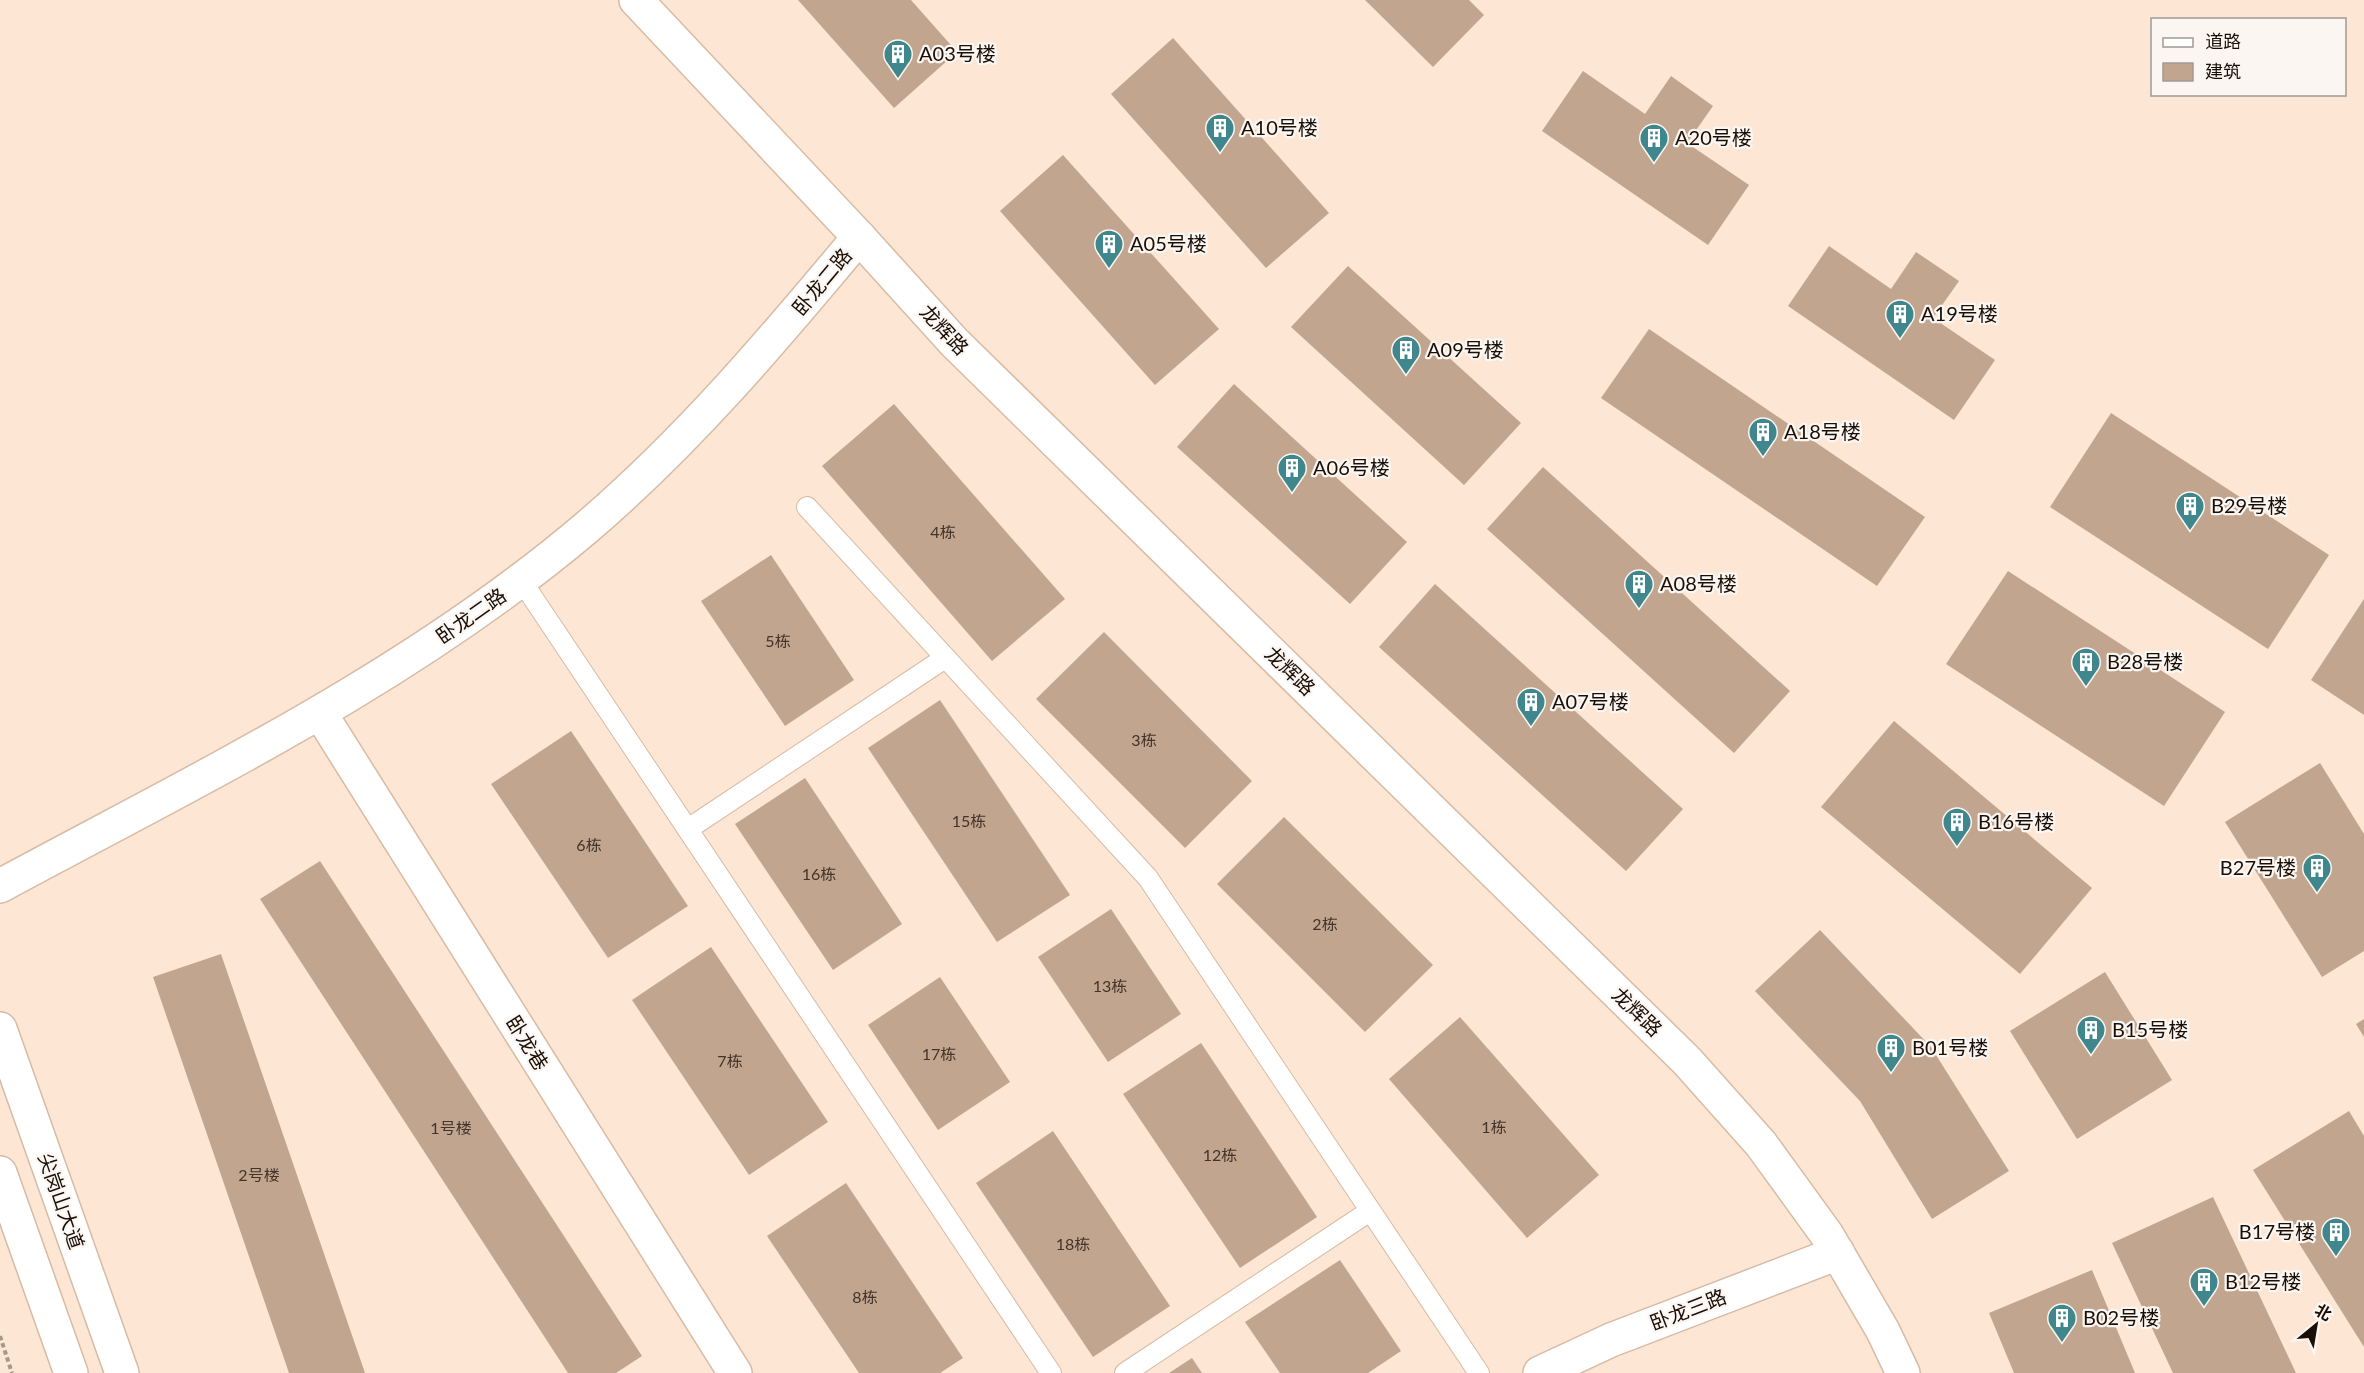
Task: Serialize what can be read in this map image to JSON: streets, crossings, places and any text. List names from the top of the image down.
{
  "streets": {
    "street": [
      "卧龙二路",
      "龙辉路",
      "卧龙巷",
      "尖岗山大道",
      "卧龙三路"
    ]
  },
  "crossings": [
    ["卧龙二路", "龙辉路"],
    ["卧龙二路", "卧龙巷"],
    ["龙辉路", "卧龙三路"]
  ],
  "places": {
    "building": [
      "A03号楼",
      "A10号楼",
      "A20号楼",
      "A05号楼",
      "A19号楼",
      "A09号楼",
      "A18号楼",
      "A06号楼",
      "B29号楼",
      "A08号楼",
      "B28号楼",
      "A07号楼",
      "B16号楼",
      "B27号楼",
      "B15号楼",
      "B01号楼",
      "B17号楼",
      "B12号楼",
      "B02号楼"
    ]
  },
  "house_numbers": [
    "4栋",
    "5栋",
    "3栋",
    "15栋",
    "6栋",
    "16栋",
    "2栋",
    "13栋",
    "17栋",
    "7栋",
    "1栋",
    "1号楼",
    "12栋",
    "2号楼",
    "18栋",
    "8栋"
  ],
  "legend": ["道路", "建筑"],
  "north": "top right"
}
